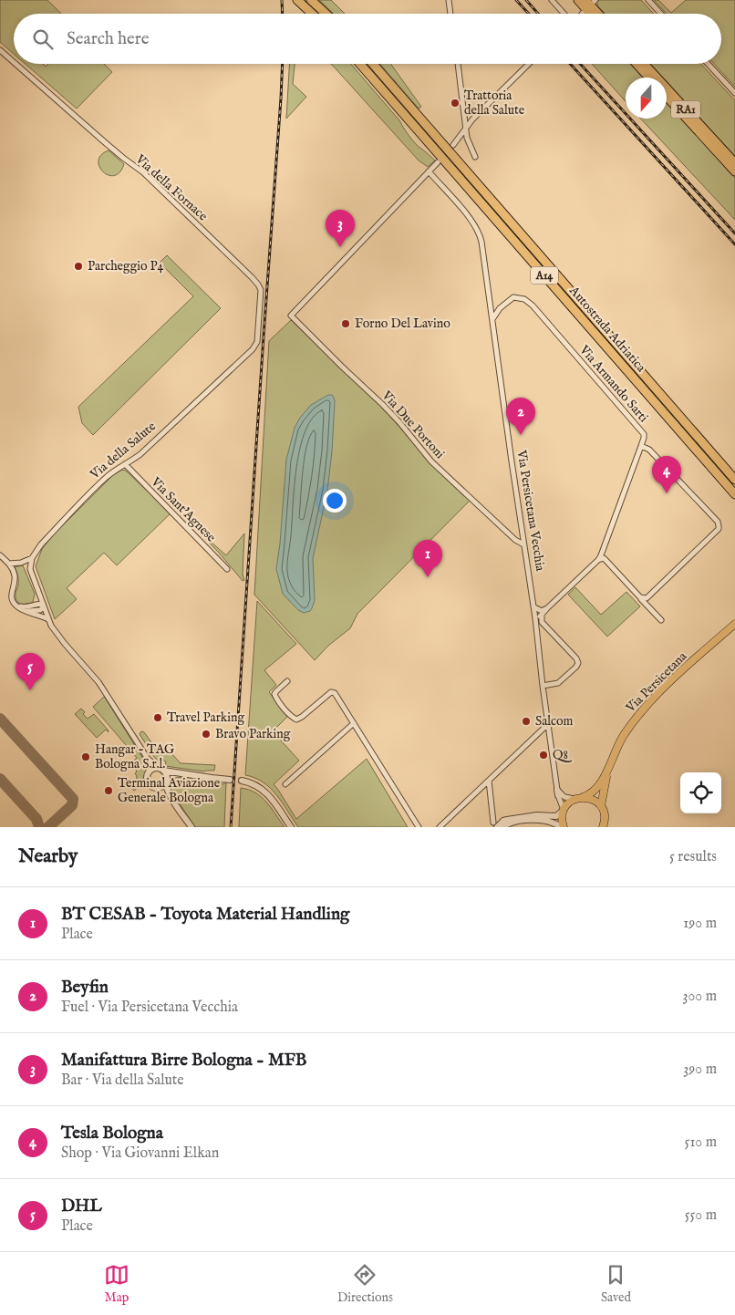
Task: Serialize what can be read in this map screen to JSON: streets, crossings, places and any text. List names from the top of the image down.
{
  "streets": {
    "highway": ["RA1", "A14", "Autostrada Adriatica"],
    "main road": ["Via Persicetana"],
    "street": [
      "Via della Fornace",
      "Via Armando Sarti",
      "Via Due Portoni",
      "Via della Salute",
      "Via Sant'Agnese",
      "Via Persicetana Vecchia"
    ]
  },
  "crossings": [
    ["Via della Fornace", "Via della Salute"],
    ["Via Armando Sarti", "Via Persicetana Vecchia"],
    ["Via Due Portoni", "Via Persicetana Vecchia"],
    ["Via della Salute", "Via Sant'Agnese"],
    ["Via Persicetana Vecchia", "Via Persicetana"]
  ],
  "places": [
    "Trattoria della Salute",
    "Parcheggio P4",
    "Forno Del Lavino",
    "Travel Parking",
    "Salcom",
    "Bravo Parking",
    "Q8",
    "Hangar - TAG Bologna S.r.l.",
    "Terminal Aviazione Generale Bologna"
  ],
  "north": "bottom",
  "page": {
    "search": "Search here",
    "pins": [
      "3",
      "2",
      "4",
      "1",
      "5"
    ],
    "heading": ["Nearby", "5 results"],
    "list": [
      {
        "mark": "1",
        "name": "BT CESAB - Toyota Material Handling",
        "note": "Place",
        "value": "190 m"
      },
      {
        "mark": "2",
        "name": "Beyfin",
        "note": "Fuel · Via Persicetana Vecchia",
        "value": "300 m"
      },
      {
        "mark": "3",
        "name": "Manifattura Birre Bologna - MFB",
        "note": "Bar · Via della Salute",
        "value": "390 m"
      },
      {
        "mark": "4",
        "name": "Tesla Bologna",
        "note": "Shop · Via Giovanni Elkan",
        "value": "510 m"
      },
      {
        "mark": "5",
        "name": "DHL",
        "note": "Place",
        "value": "550 m"
      }
    ],
    "nav": ["Map", "Directions", "Saved"]
  }
}
